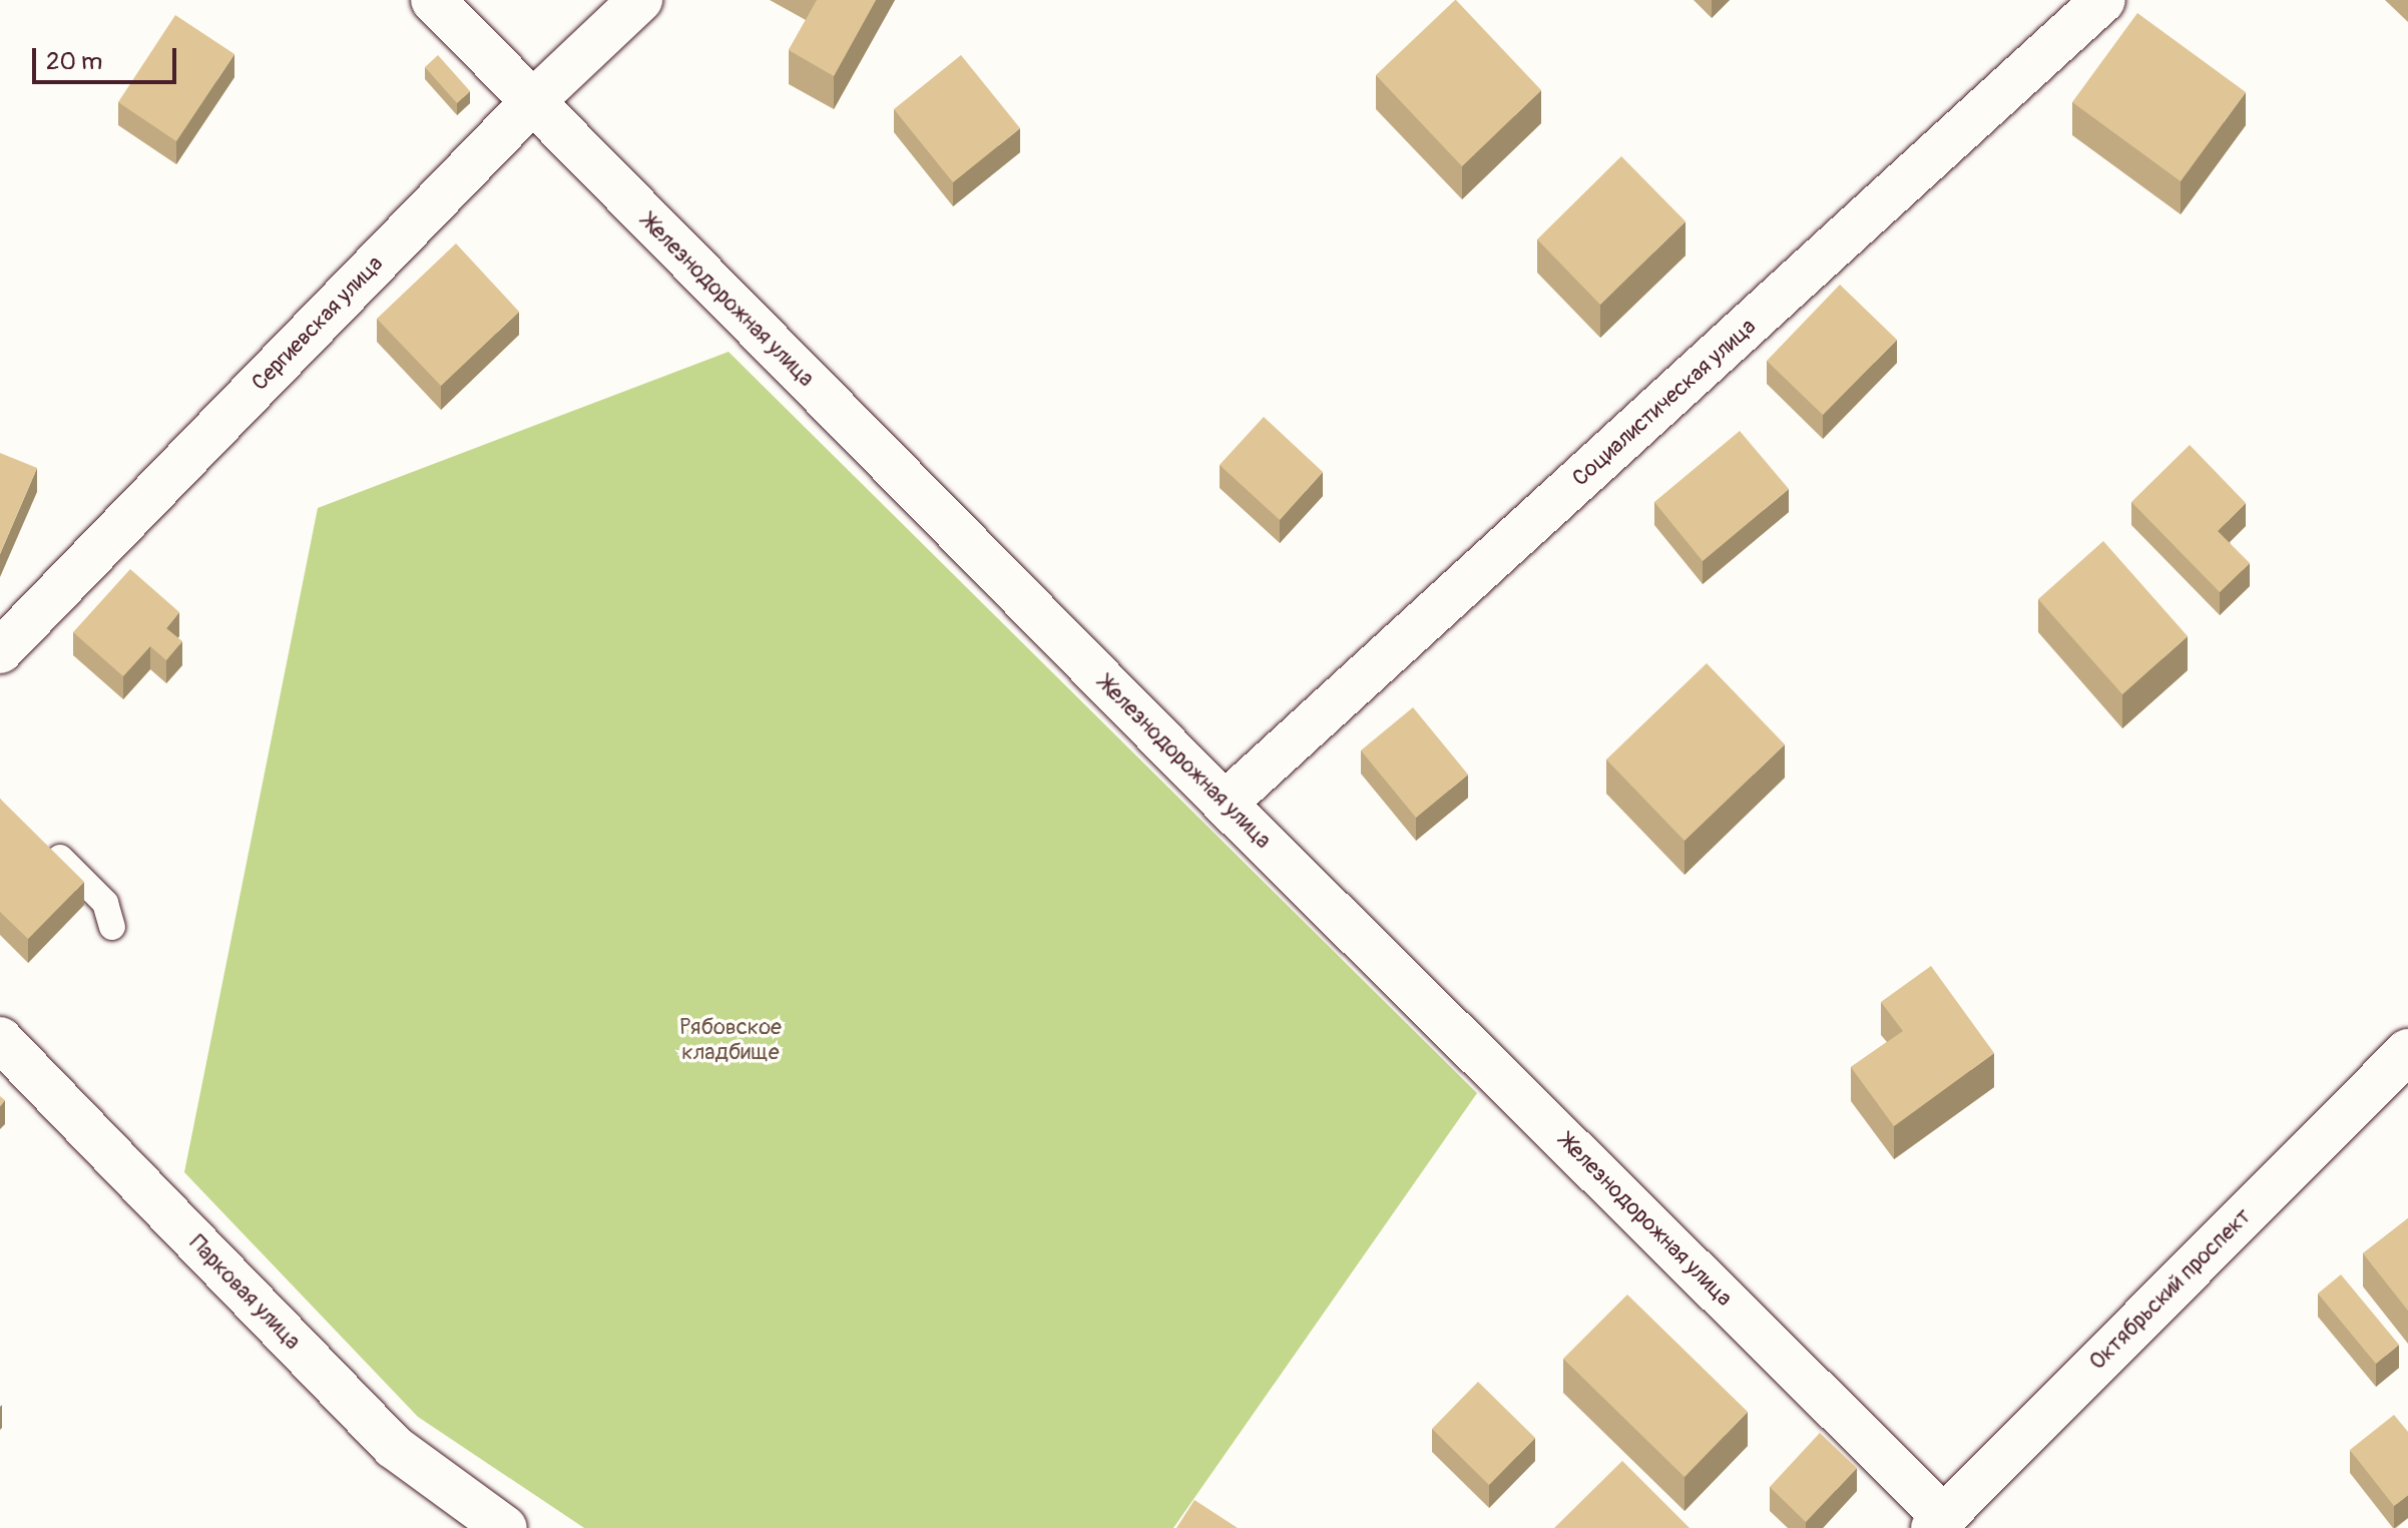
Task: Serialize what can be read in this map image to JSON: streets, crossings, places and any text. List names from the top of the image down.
{
  "streets": {
    "street": [
      "Железнодорожная улица",
      "Сергиевская улица",
      "Социалистическая улица",
      "Октябрьский проспект",
      "Парковая улица"
    ]
  },
  "crossings": [
    ["Железнодорожная улица", "Сергиевская улица"],
    ["Железнодорожная улица", "Социалистическая улица"],
    ["Железнодорожная улица", "Октябрьский проспект"]
  ],
  "parks": ["Рябовское кладбище"],
  "scale_bar": "20 m"
}
